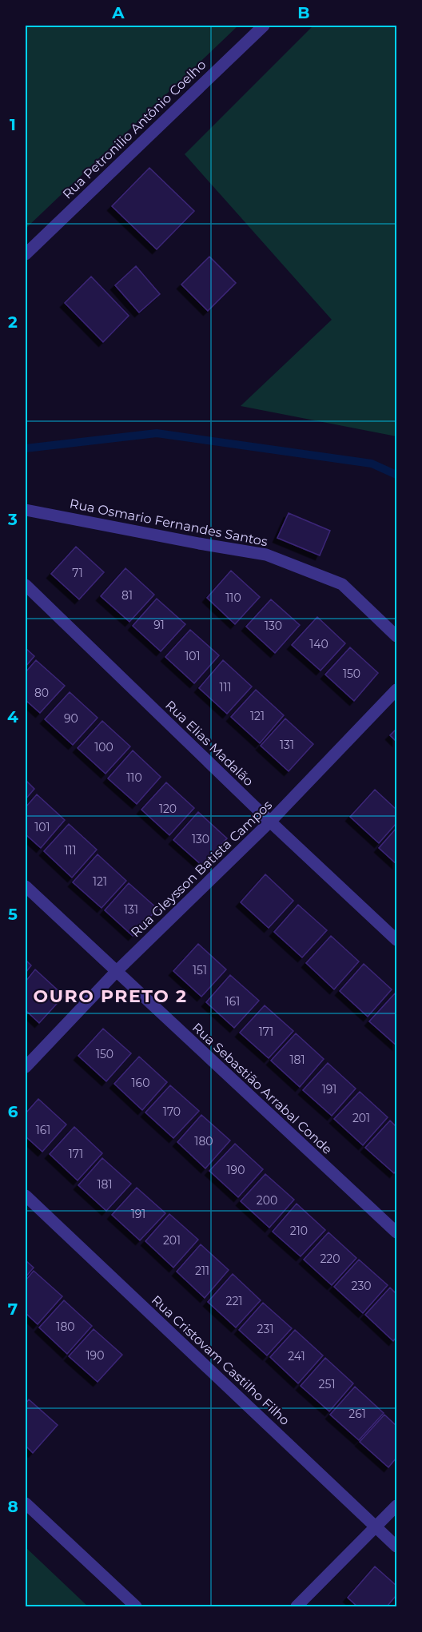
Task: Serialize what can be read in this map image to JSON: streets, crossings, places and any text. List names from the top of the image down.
{
  "streets": {
    "street": [
      "Rua Petronilio Antônio Coelho",
      "Rua Osmario Fernandes Santos",
      "Rua Elias Madalão",
      "Rua Gleysson Batista Campos",
      "Rua Sebastião Arrabal Conde",
      "Rua Cristovam Castilho Filho"
    ]
  },
  "crossings": [
    ["Rua Elias Madalão", "Rua Gleysson Batista Campos"],
    ["Rua Gleysson Batista Campos", "Rua Sebastião Arrabal Conde"]
  ],
  "districts": ["OURO PRETO 2"],
  "house_numbers": [
    "71",
    "81",
    "110",
    "91",
    "130",
    "140",
    "101",
    "150",
    "111",
    "80",
    "121",
    "90",
    "131",
    "100",
    "110",
    "120",
    "101",
    "130",
    "111",
    "121",
    "131",
    "151",
    "161",
    "171",
    "150",
    "181",
    "160",
    "191",
    "170",
    "201",
    "161",
    "180",
    "171",
    "190",
    "181",
    "200",
    "191",
    "210",
    "201",
    "220",
    "211",
    "230",
    "221",
    "180",
    "231",
    "190",
    "241",
    "251",
    "261"
  ],
  "grid": {
    "columns": ["A", "B"],
    "rows": [
      "1",
      "2",
      "3",
      "4",
      "5",
      "6",
      "7",
      "8"
    ]
  }
}
